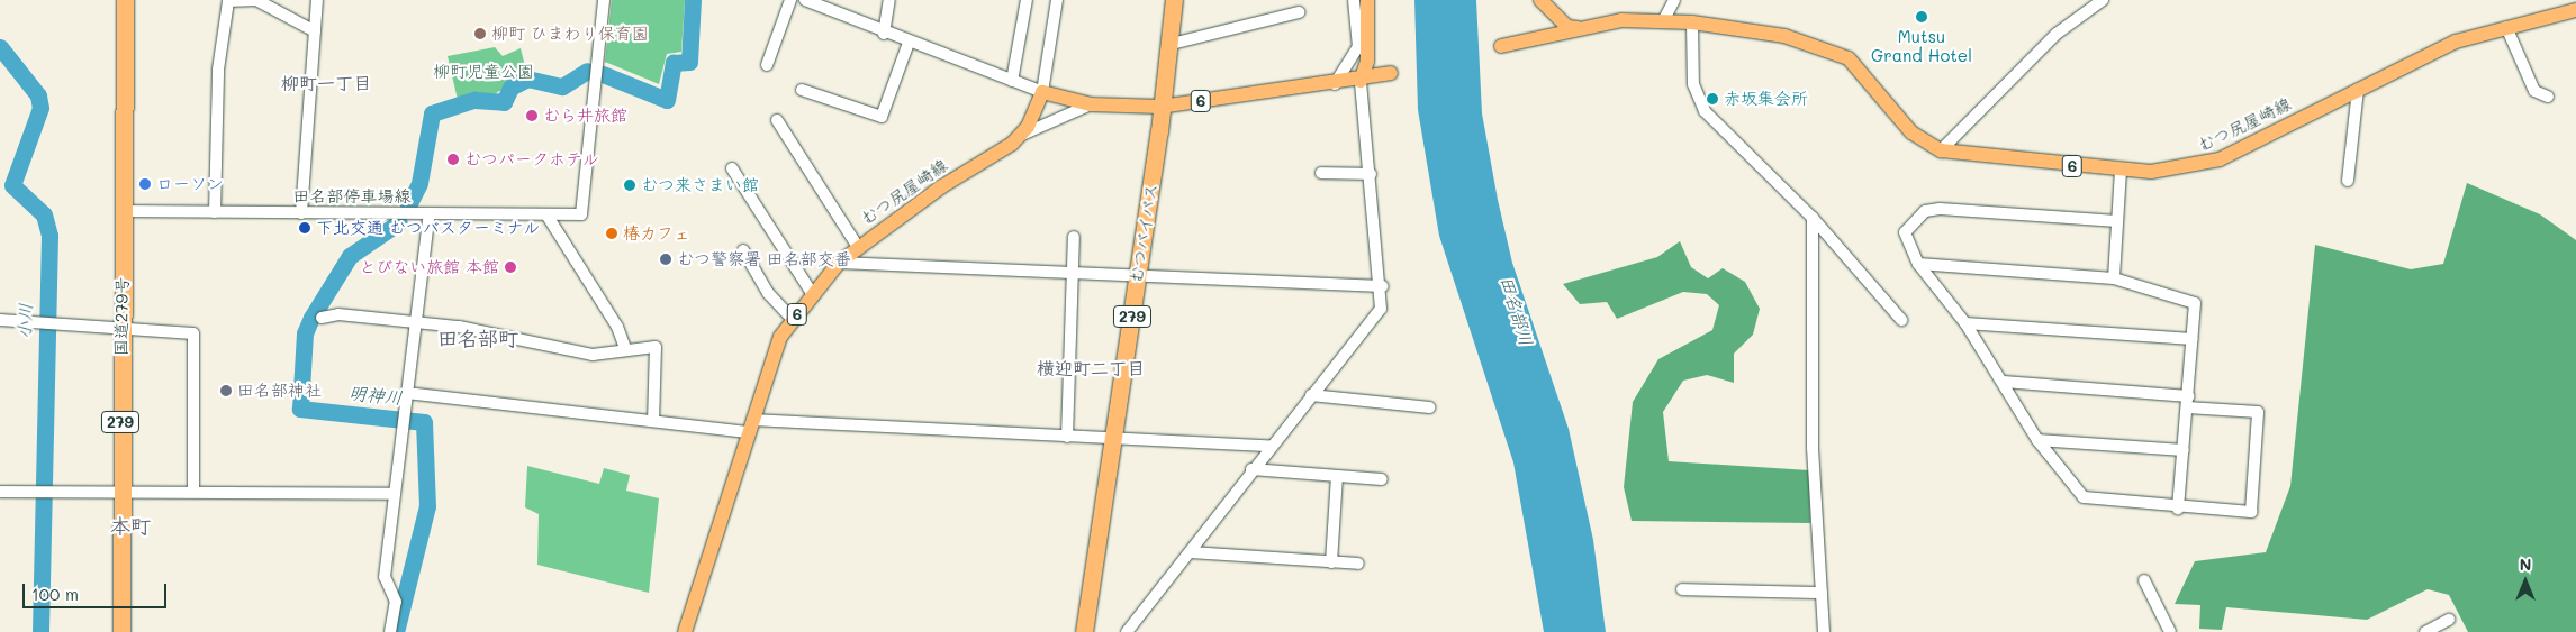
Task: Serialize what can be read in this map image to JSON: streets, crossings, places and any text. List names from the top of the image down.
{
  "streets": {
    "highway": ["むつバイパス", "国道279号", "279"],
    "main road": ["6", "むつ尻屋崎線"],
    "street": ["田名部停車場線"]
  },
  "crossings": [
    ["6", "むつバイパス"],
    ["田名部停車場線", "国道279号"]
  ],
  "districts": [
    "柳町一丁目",
    "田名部町",
    "横迎町二丁目",
    "本町"
  ],
  "water": ["田名部川", "小川", "明神川"],
  "parks": ["柳町児童公園"],
  "places": [
    "Mutsu Grand Hotel",
    "柳町 ひまわり保育園",
    "赤坂集会所",
    "むら井旅館",
    "むつパークホテル",
    "ローソン",
    "むつ来さまい館",
    "下北交通 むつバスターミナル",
    "椿カフェ",
    "むつ警察署 田名部交番",
    "とびない旅館 本館",
    "田名部神社"
  ],
  "scale_bar": "100 m",
  "north": "top"
}
